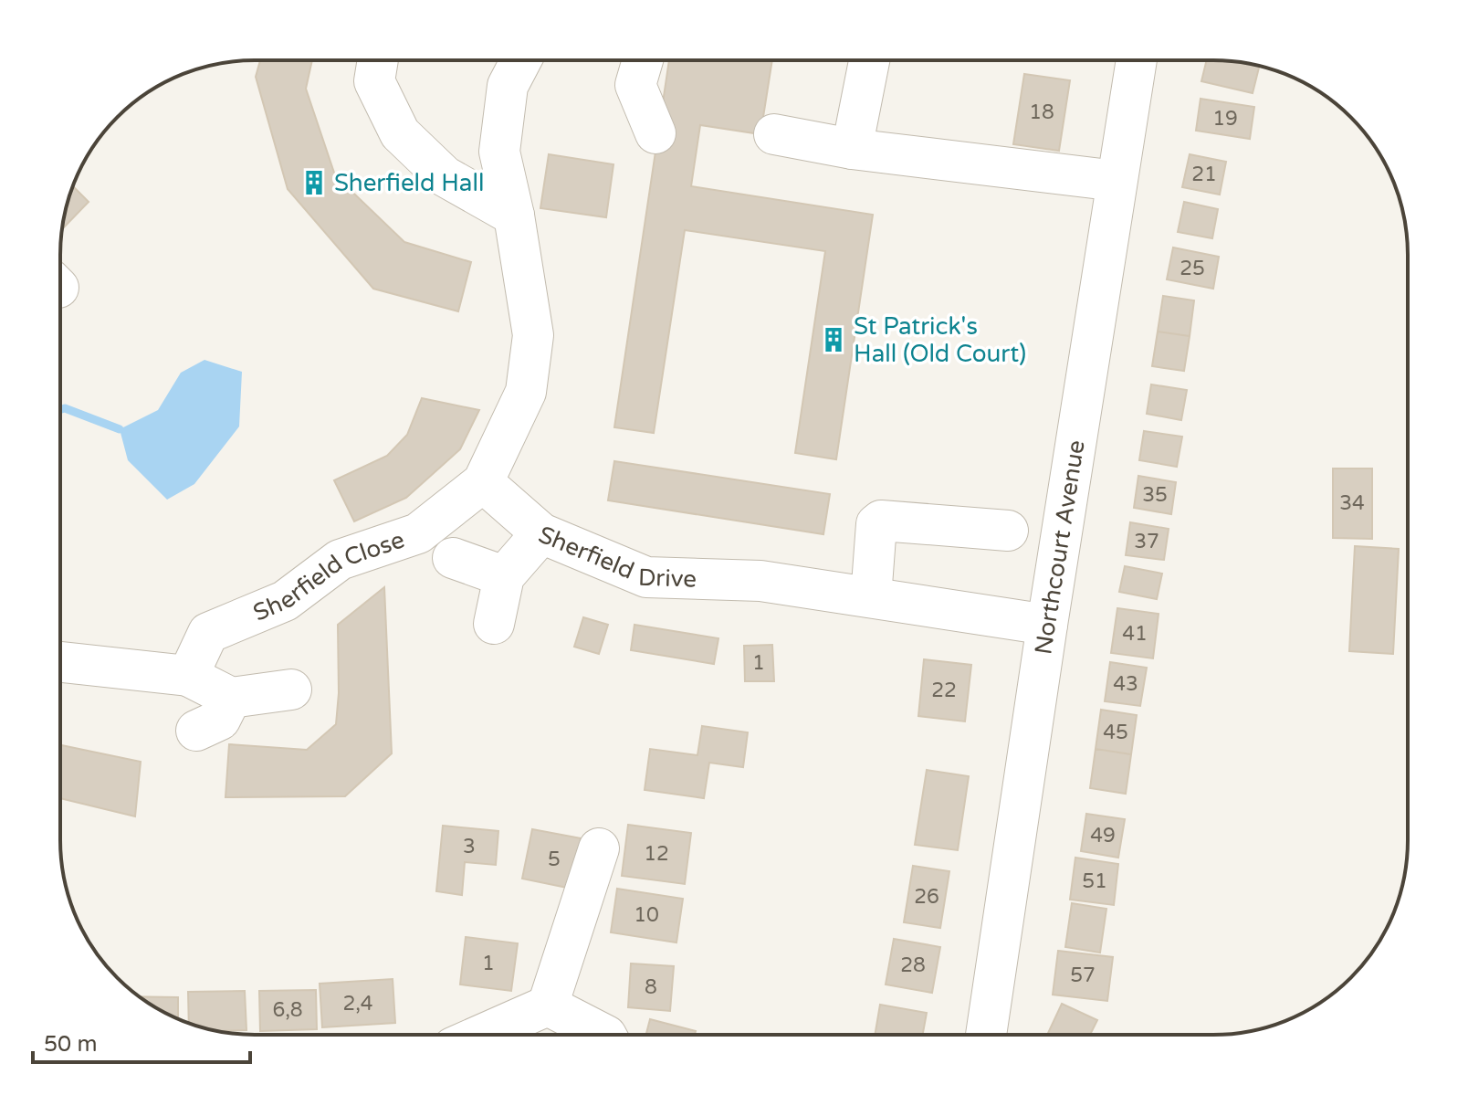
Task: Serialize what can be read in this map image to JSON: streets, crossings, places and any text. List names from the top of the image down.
{
  "streets": {
    "street": ["Northcourt Avenue", "Sherfield Drive", "Sherfield Close"]
  },
  "crossings": [
    ["Northcourt Avenue", "Sherfield Drive"],
    ["Sherfield Drive", "Sherfield Close"]
  ],
  "places": {
    "building": ["Sherfield Hall", "St Patrick's Hall (Old Court)"]
  },
  "house_numbers": [
    "18",
    "19",
    "21",
    "25",
    "35",
    "34",
    "37",
    "41",
    "1",
    "43",
    "22",
    "45",
    "49",
    "3",
    "12",
    "5",
    "51",
    "26",
    "10",
    "1",
    "28",
    "57",
    "8",
    "2,4",
    "6,8"
  ],
  "scale_bar": "50 m"
}
